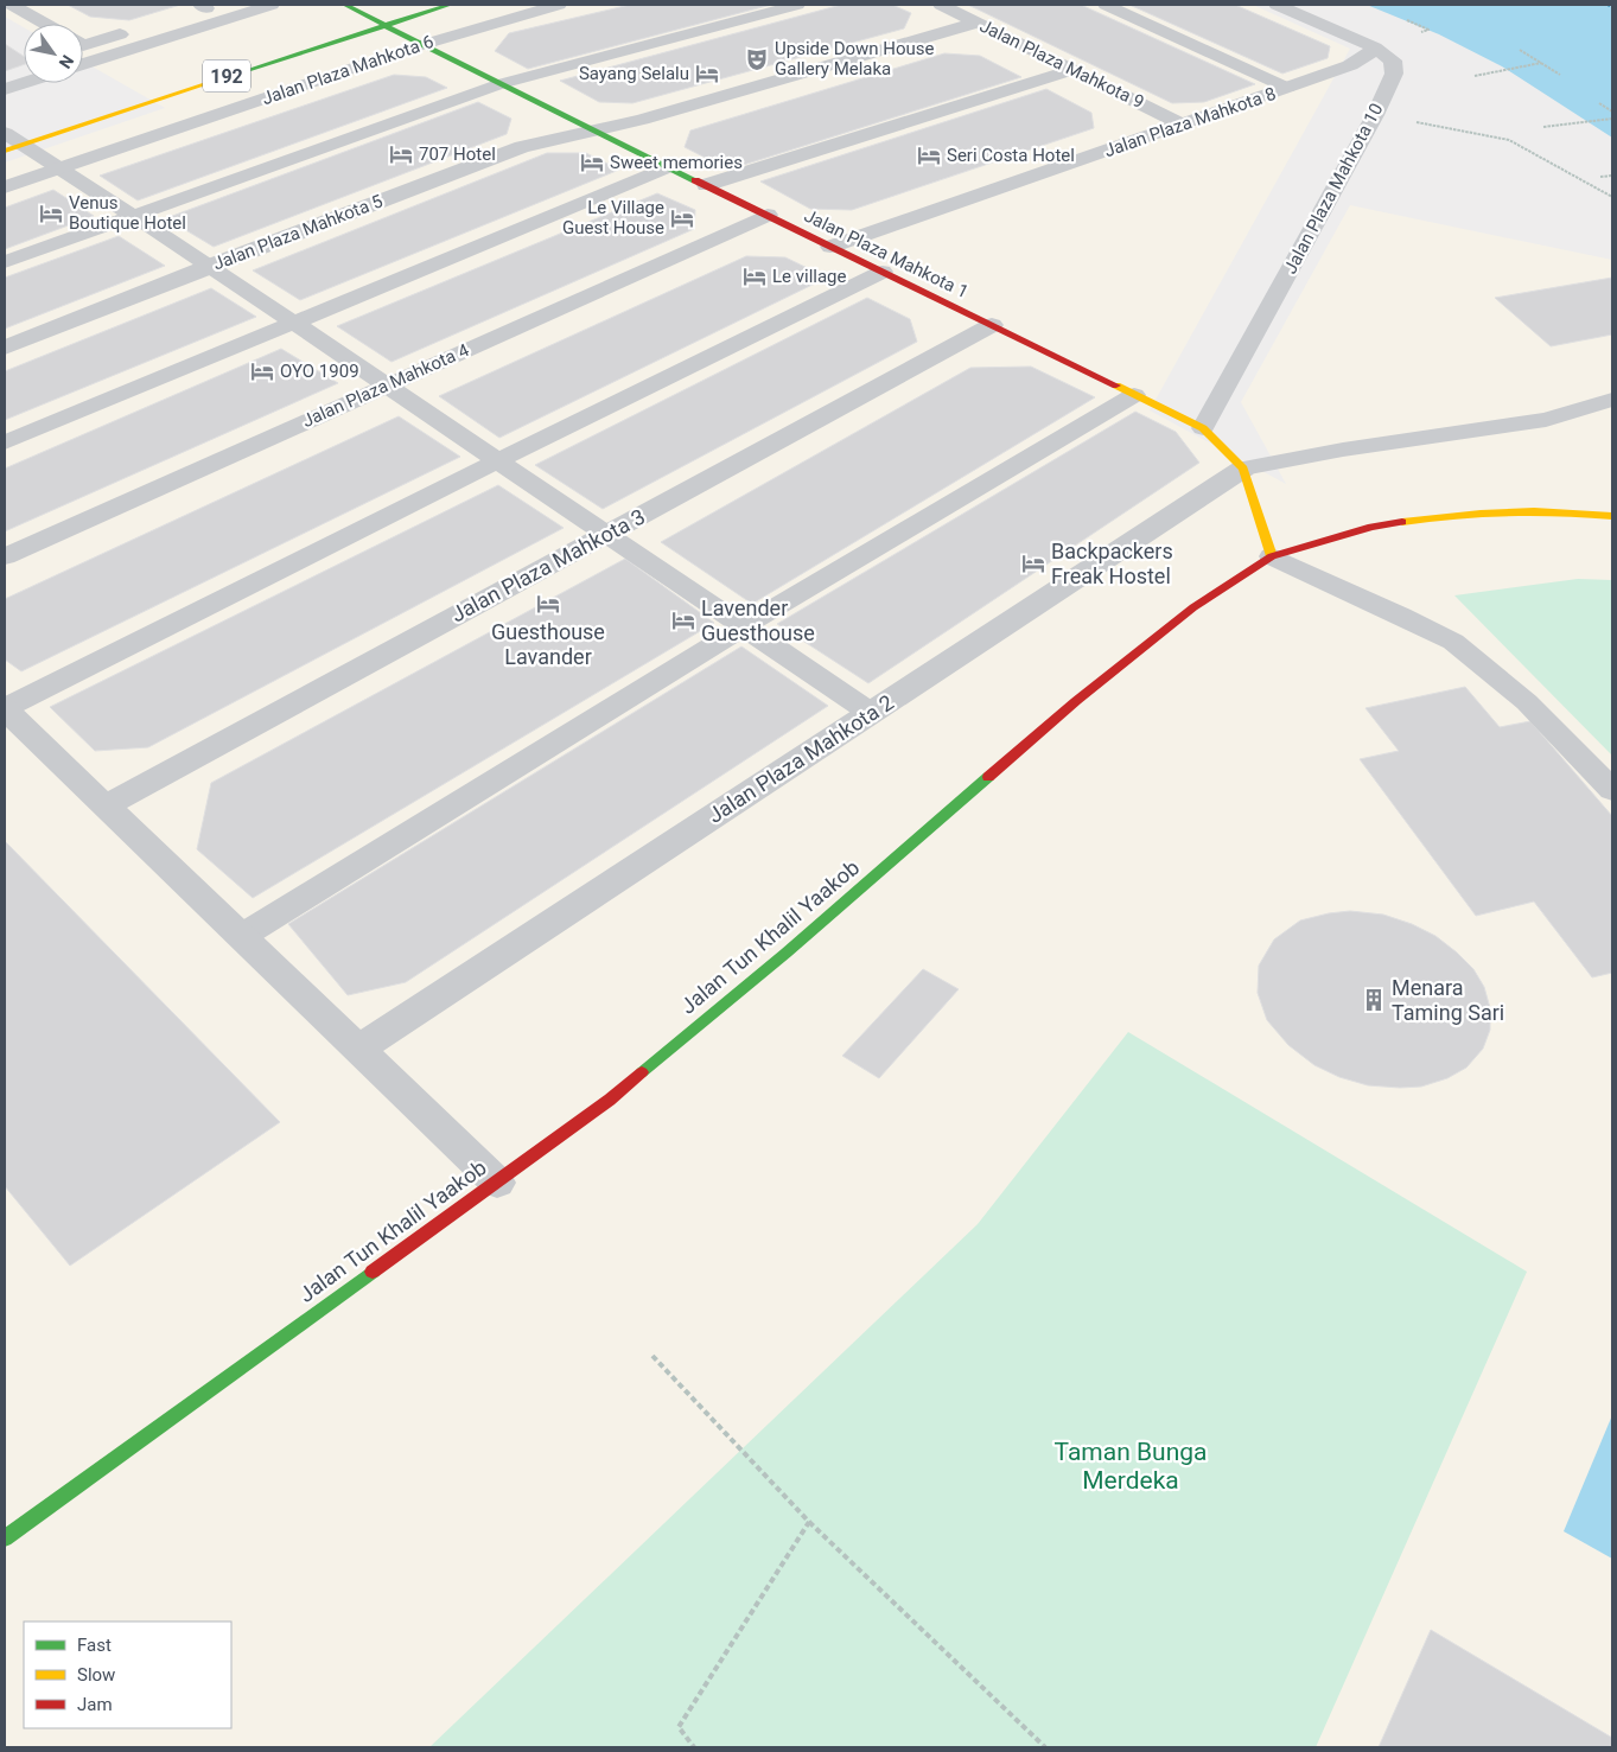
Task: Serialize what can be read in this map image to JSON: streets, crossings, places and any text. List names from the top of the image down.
{
  "streets": {
    "main road": ["192", "Jalan Plaza Mahkota 1", "Jalan Tun Khalil Yaakob"],
    "street": [
      "Jalan Plaza Mahkota 9",
      "Jalan Plaza Mahkota 6",
      "Jalan Plaza Mahkota 8",
      "Jalan Plaza Mahkota 10",
      "Jalan Plaza Mahkota 5",
      "Jalan Plaza Mahkota 4",
      "Jalan Plaza Mahkota 3",
      "Jalan Plaza Mahkota 2"
    ]
  },
  "crossings": [
    ["Jalan Plaza Mahkota 9", "Jalan Plaza Mahkota 8"],
    ["Jalan Plaza Mahkota 9", "Jalan Plaza Mahkota 5"],
    ["Jalan Plaza Mahkota 6", "Jalan Plaza Mahkota 1"],
    ["Jalan Plaza Mahkota 8", "Jalan Plaza Mahkota 10"],
    ["Jalan Plaza Mahkota 8", "Jalan Plaza Mahkota 1"],
    ["Jalan Plaza Mahkota 10", "Jalan Plaza Mahkota 1"],
    ["Jalan Plaza Mahkota 5", "Jalan Plaza Mahkota 1"],
    ["Jalan Plaza Mahkota 1", "Jalan Plaza Mahkota 4"],
    ["Jalan Plaza Mahkota 1", "Jalan Plaza Mahkota 3"],
    ["Jalan Plaza Mahkota 1", "Jalan Plaza Mahkota 2"],
    ["Jalan Plaza Mahkota 1", "Jalan Tun Khalil Yaakob"]
  ],
  "parks": ["Taman Bunga Merdeka"],
  "places": {
    "theatre": ["Upside Down House Gallery Melaka"],
    "hotel": [
      "Sayang Selalu",
      "707 Hotel",
      "Seri Costa Hotel",
      "Sweet memories",
      "Venus Boutique Hotel",
      "Le Village Guest House",
      "Le village",
      "OYO 1909",
      "Backpackers Freak Hostel",
      "Guesthouse Lavander",
      "Lavender Guesthouse"
    ],
    "building": ["Menara Taming Sari"]
  },
  "legend": ["Fast", "Slow", "Jam"],
  "north": "bottom right"
}
